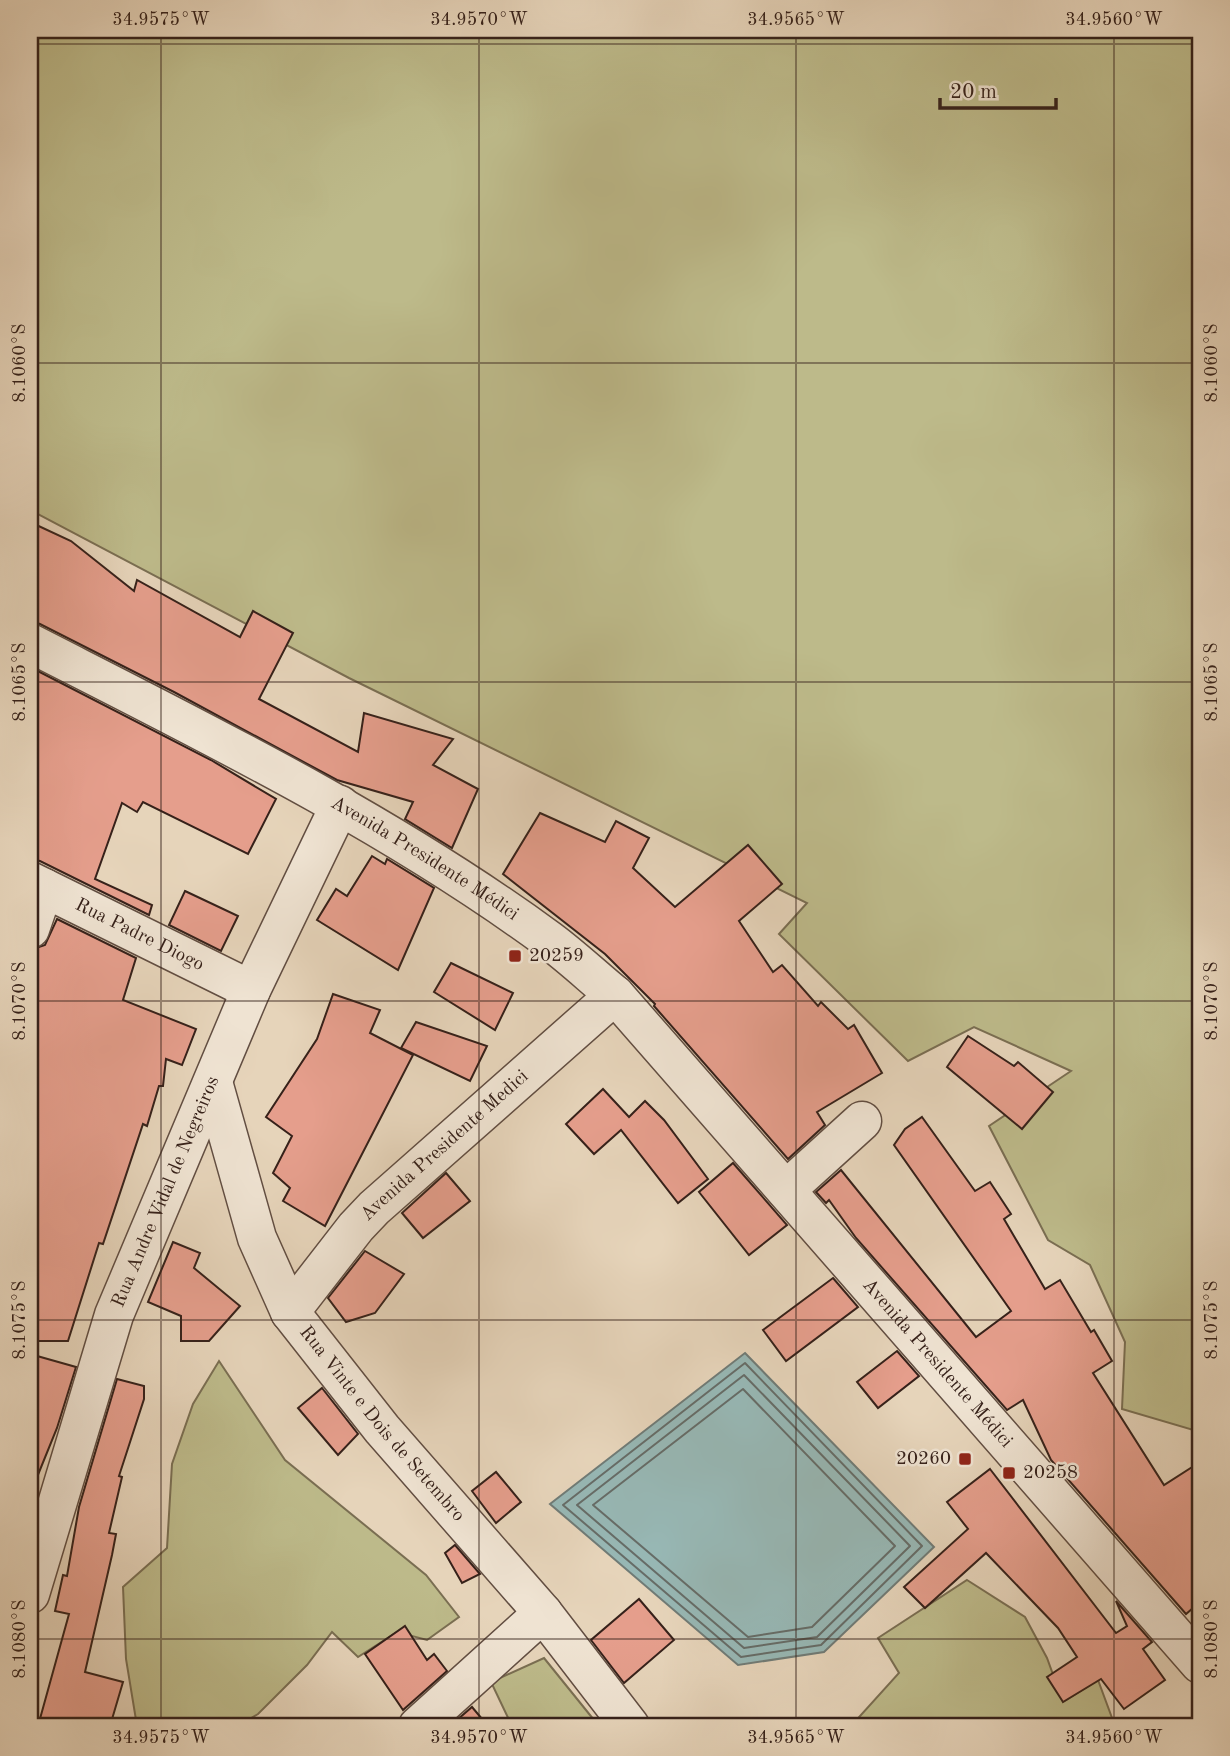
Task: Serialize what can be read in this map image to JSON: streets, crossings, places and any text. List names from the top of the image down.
{
  "streets": {
    "street": [
      "Avenida Presidente Médici",
      "Rua Padre Diogo",
      "Avenida Presidente Medici",
      "Rua Andre Vidal de Negreiros",
      "Rua Vinte e Dois de Setembro"
    ]
  },
  "crossings": [
    ["Avenida Presidente Médici", "Avenida Presidente Medici"],
    ["Avenida Presidente Médici", "Rua Andre Vidal de Negreiros"],
    ["Rua Padre Diogo", "Rua Andre Vidal de Negreiros"],
    ["Avenida Presidente Medici", "Rua Vinte e Dois de Setembro"],
    ["Rua Andre Vidal de Negreiros", "Rua Vinte e Dois de Setembro"]
  ],
  "places": {
    "transit": ["20259", "20260", "20258"]
  },
  "scale_bar": "20 m",
  "coordinates": [
    "34.9575°W",
    "34.9570°W",
    "34.9565°W",
    "34.9560°W",
    "8.1060°S",
    "8.1065°S",
    "8.1070°S",
    "8.1075°S",
    "8.1080°S"
  ]
}
